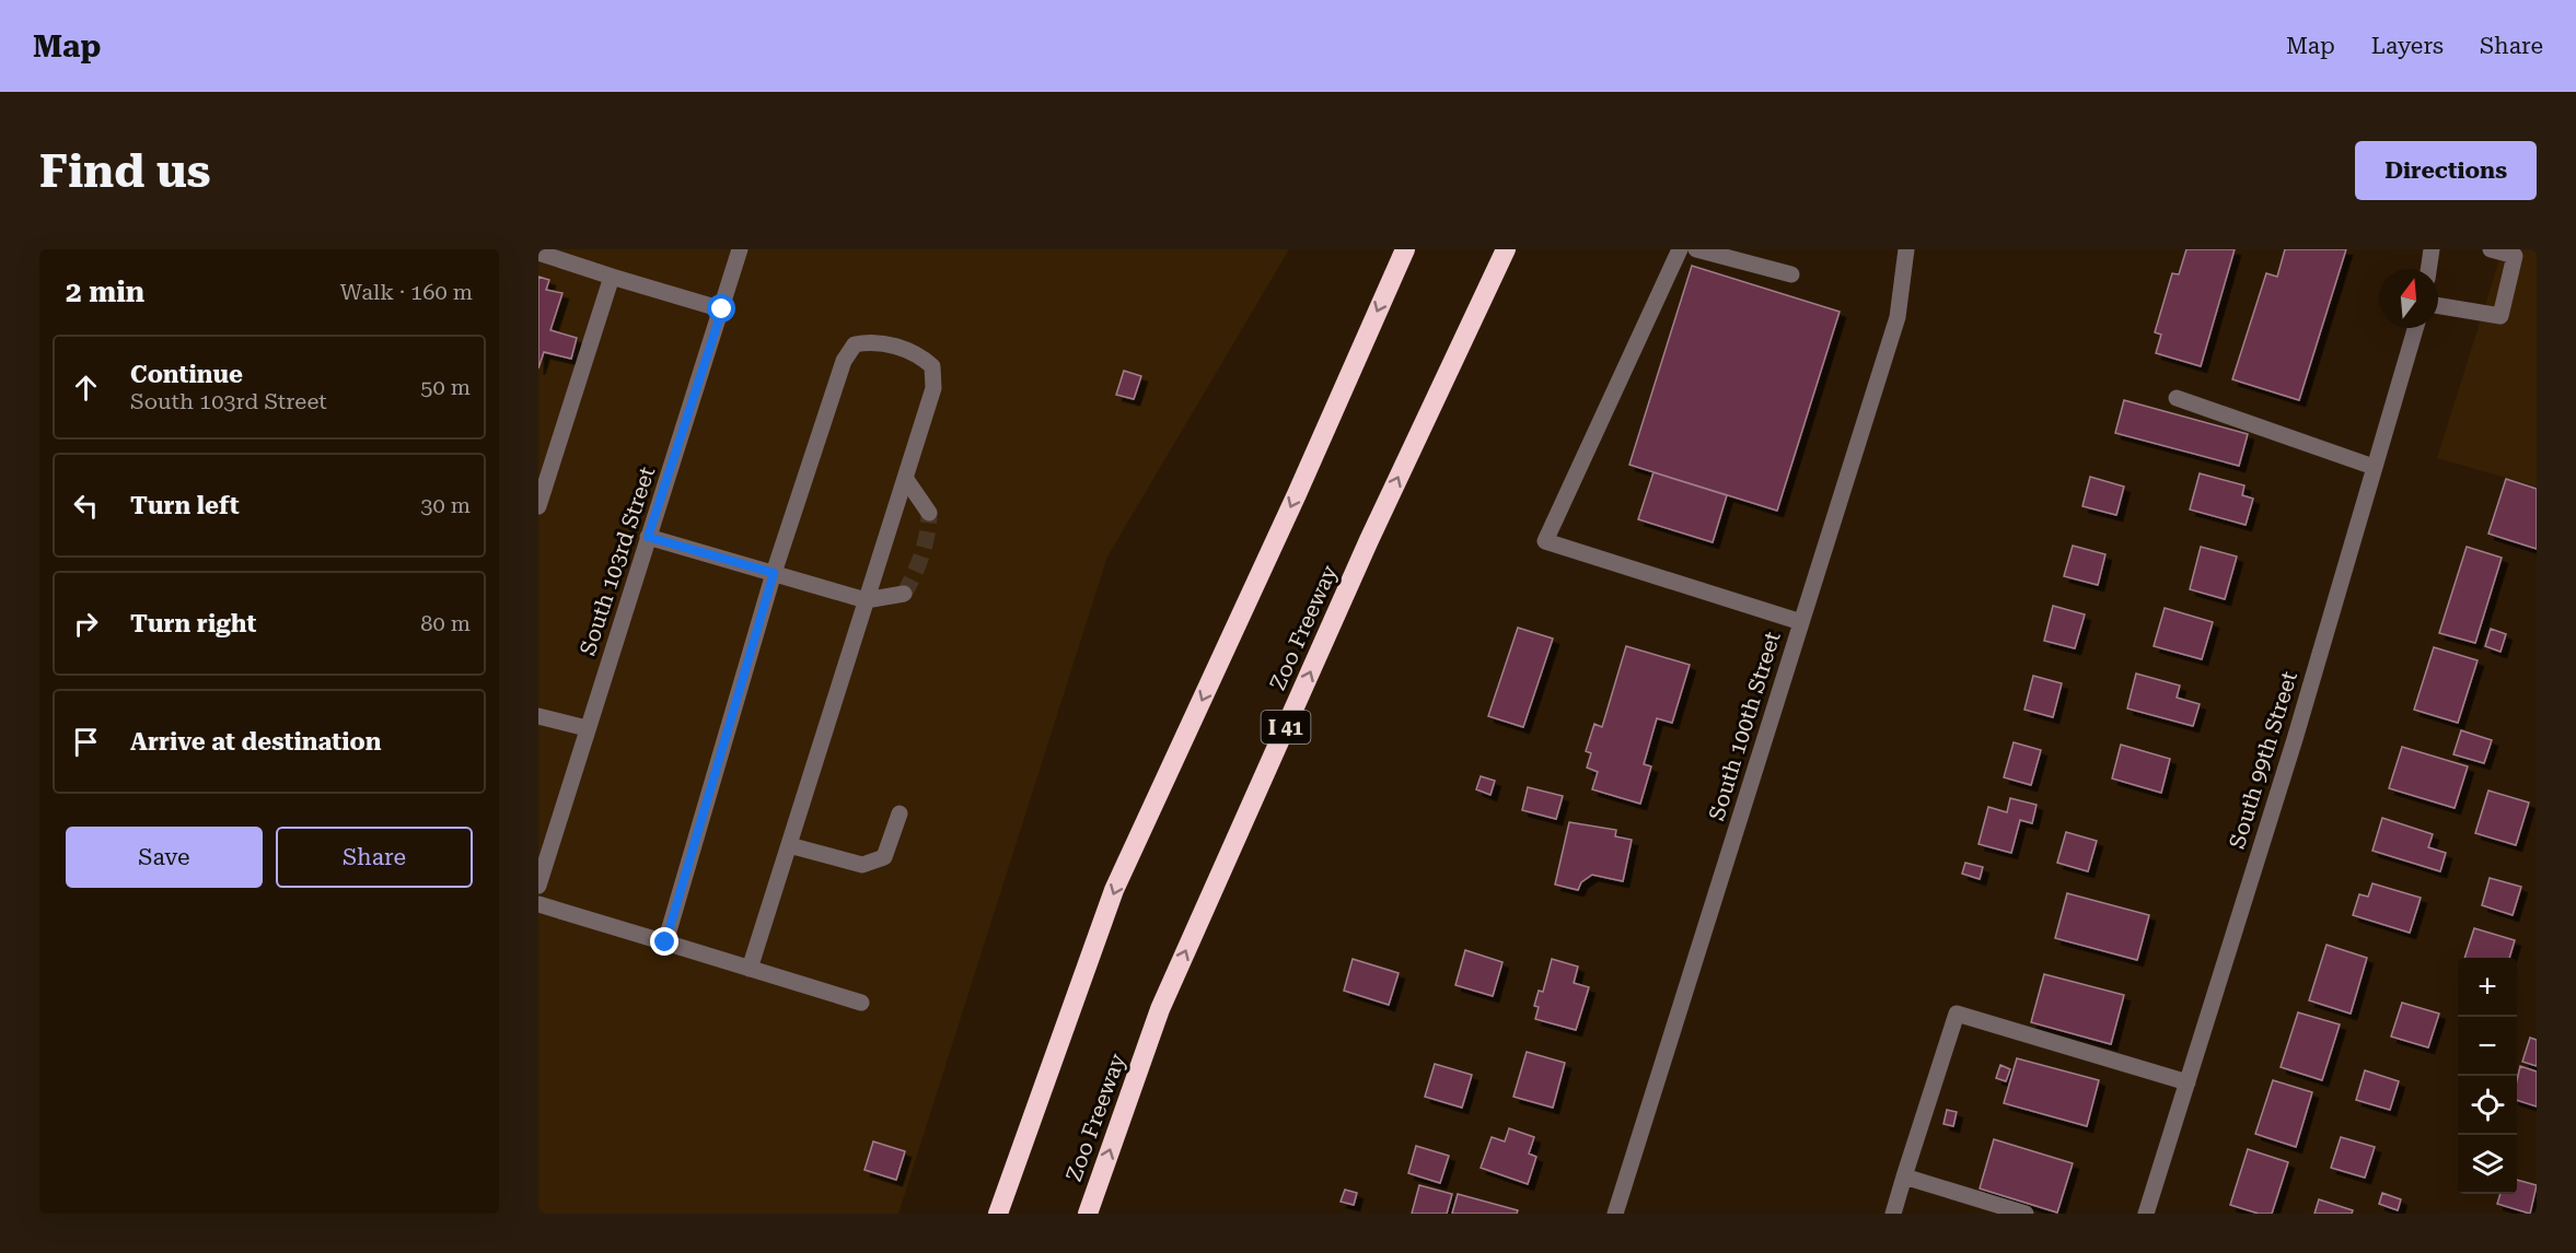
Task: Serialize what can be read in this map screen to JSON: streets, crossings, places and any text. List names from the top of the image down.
{
  "streets": {
    "highway": ["Zoo Freeway", "I 41"],
    "street": ["South 103rd Street", "South 100th Street", "South 99th Street"]
  },
  "north": "top",
  "page": {
    "header": "Map",
    "nav": ["Map", "Layers", "Share"],
    "buttons": [
      "Directions",
      ["Save", "Share"]
    ],
    "title": "Find us",
    "heading": ["2 min", "Walk · 160 m"],
    "list": [
      ["Continue", "South 103rd Street", "50 m"],
      ["Turn left", "30 m"],
      ["Turn right", "80 m"],
      "Arrive at destination"
    ],
    "map_buttons": ["+", "−"]
  }
}
